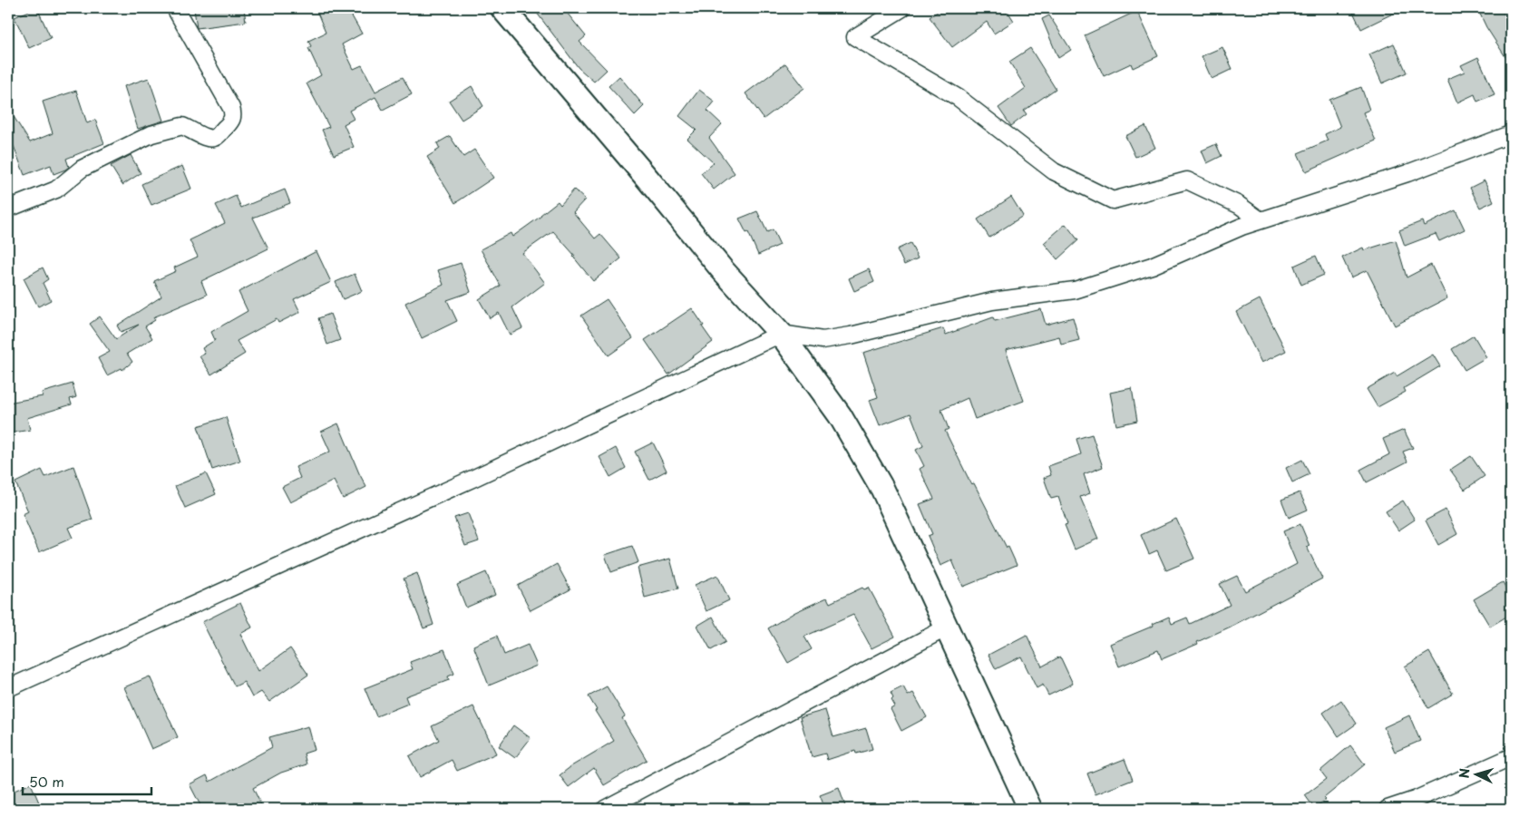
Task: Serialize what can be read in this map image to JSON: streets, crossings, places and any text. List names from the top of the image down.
{
  "scale_bar": "50 m",
  "north": "left"
}
